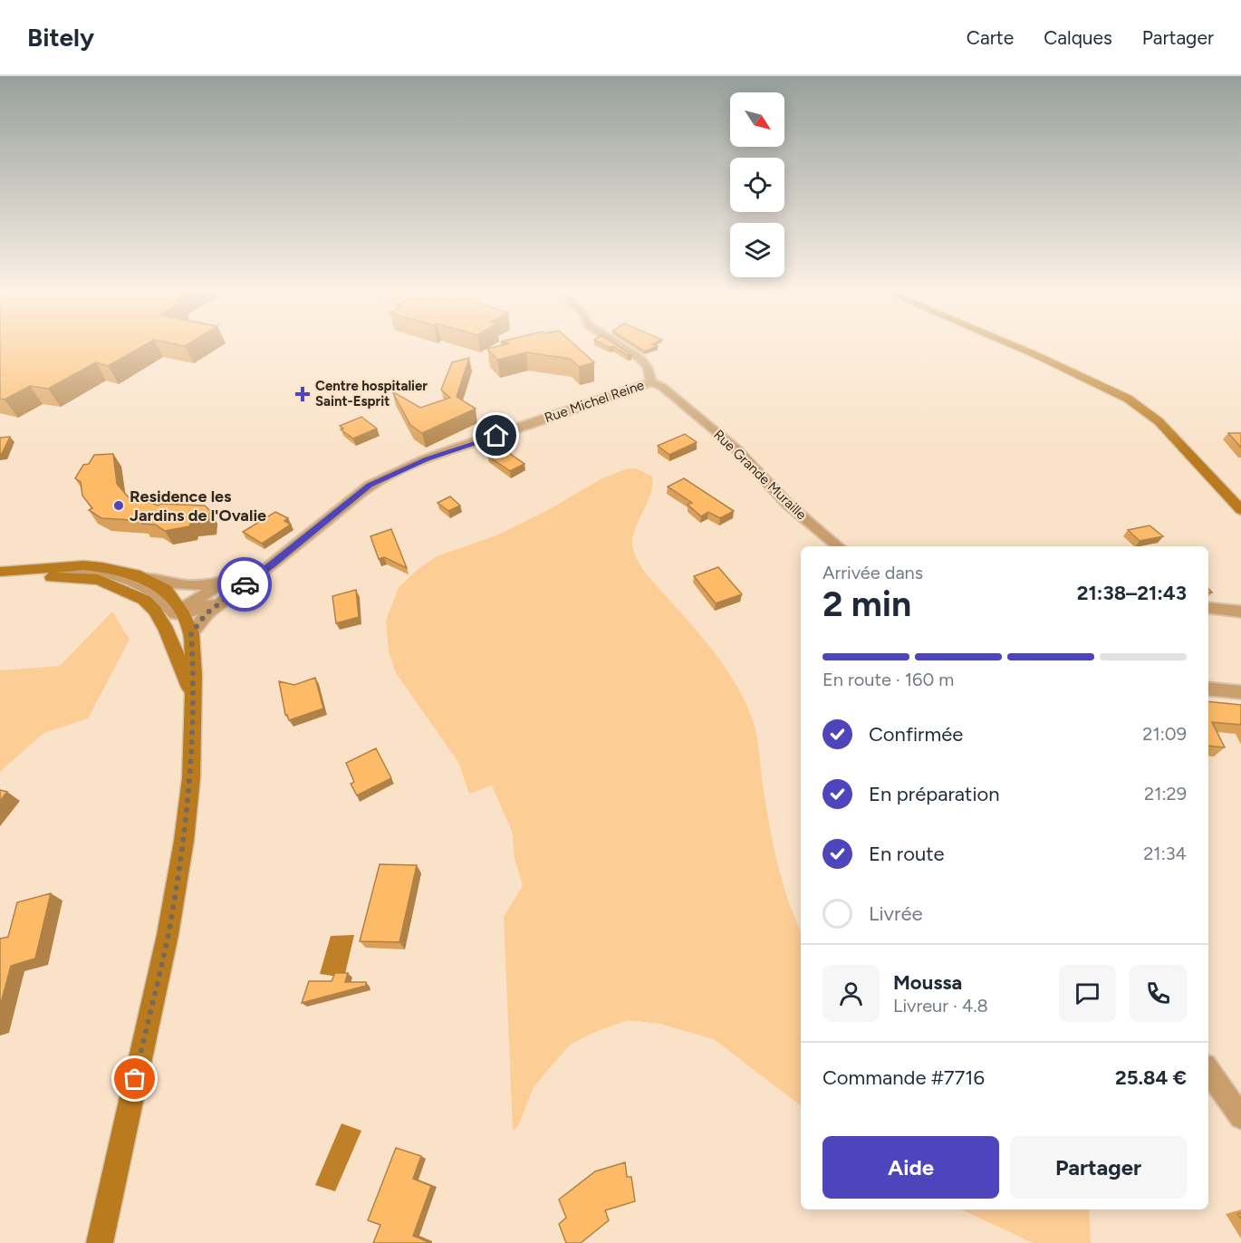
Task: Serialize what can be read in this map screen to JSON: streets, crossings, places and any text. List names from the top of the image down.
{
  "streets": {
    "street": ["Rue Michel Reine", "Rue Grande Muraille"]
  },
  "crossings": [
    ["Rue Michel Reine", "Rue Grande Muraille"]
  ],
  "places": {
    "health": ["Centre hospitalier Saint-Esprit"],
    "other": ["Residence les Jardins de l'Ovalie"]
  },
  "north": "bottom right",
  "page": {
    "header": "Bitely",
    "nav": ["Carte", "Calques", "Partager"],
    "heading": ["2 min", "Arrivée dans", "21:38–21:43"],
    "panel": [
      "Moussa",
      "Livreur · 4.8",
      "Commande #7716",
      "25.84 €"
    ],
    "bar": "En route · 160 m",
    "list": [
      ["Confirmée", "21:09"],
      ["En préparation", "21:29"],
      ["En route", "21:34"],
      "Livrée"
    ],
    "buttons": ["Aide", "Partager"]
  }
}
